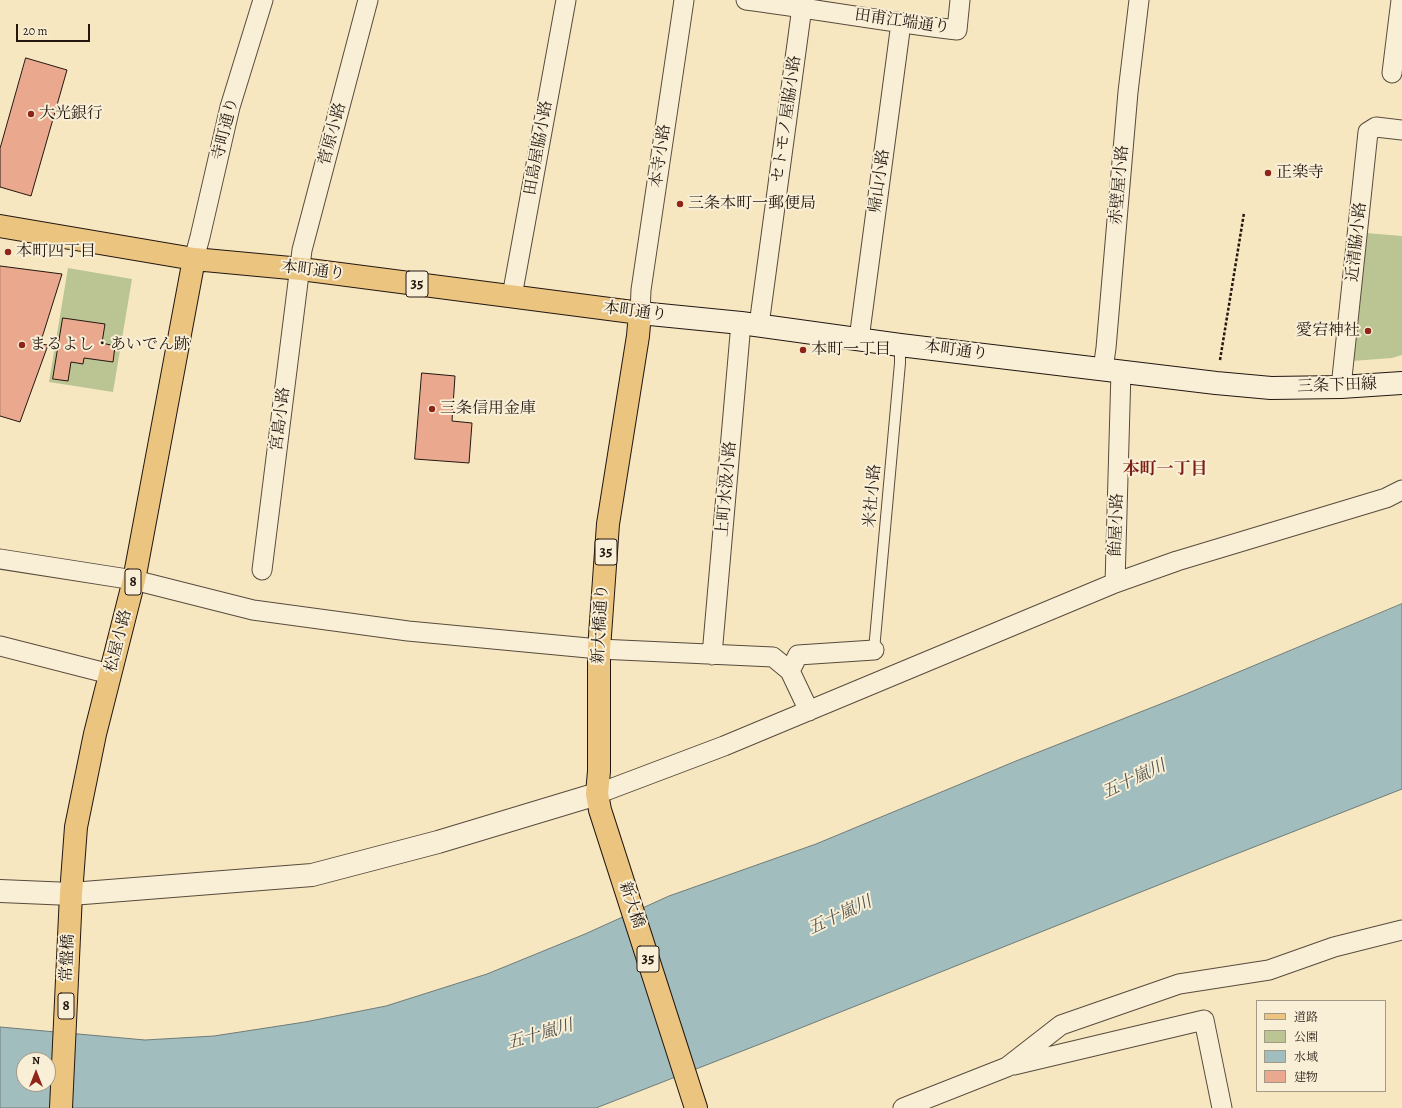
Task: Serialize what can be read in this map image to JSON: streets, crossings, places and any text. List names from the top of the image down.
{
  "streets": {
    "main road": [
      "本町通り",
      "35",
      "三条下田線",
      "8",
      "新大橋通り",
      "松屋小路",
      "新大橋",
      "常盤橋"
    ],
    "street": [
      "田甫江端通り",
      "セトモノ屋脇小路",
      "寺町通り",
      "菅原小路",
      "田島屋脇小路",
      "本寺小路",
      "帰山小路",
      "赤壁屋小路",
      "近清脇小路",
      "宮島小路",
      "上町水汲小路",
      "飴屋小路"
    ],
    "lane": ["米社小路"]
  },
  "crossings": [
    ["田甫江端通り", "セトモノ屋脇小路"],
    ["田甫江端通り", "帰山小路"],
    ["セトモノ屋脇小路", "本町通り"],
    ["セトモノ屋脇小路", "上町水汲小路"],
    ["寺町通り", "本町通り"],
    ["寺町通り", "松屋小路"],
    ["菅原小路", "本町通り"],
    ["菅原小路", "宮島小路"],
    ["田島屋脇小路", "本町通り"],
    ["本寺小路", "本町通り"],
    ["本寺小路", "新大橋通り"],
    ["帰山小路", "本町通り"],
    ["赤壁屋小路", "本町通り"],
    ["赤壁屋小路", "飴屋小路"],
    ["近清脇小路", "三条下田線"],
    ["本町通り", "三条下田線"],
    ["本町通り", "宮島小路"],
    ["本町通り", "上町水汲小路"],
    ["本町通り", "米社小路"],
    ["本町通り", "飴屋小路"],
    ["本町通り", "新大橋通り"],
    ["本町通り", "松屋小路"],
    ["新大橋通り", "新大橋"],
    ["松屋小路", "常盤橋"]
  ],
  "districts": ["本町一丁目"],
  "water": ["五十嵐川"],
  "places": [
    "大光銀行",
    "正楽寺",
    "三条本町一郵便局",
    "本町四丁目",
    "愛宕神社",
    "まるよし・あいでん跡",
    "本町一丁目",
    "三条信用金庫"
  ],
  "legend": [
    "道路",
    "公園",
    "水域",
    "建物"
  ],
  "scale_bar": "20 m",
  "north": "top"
}
